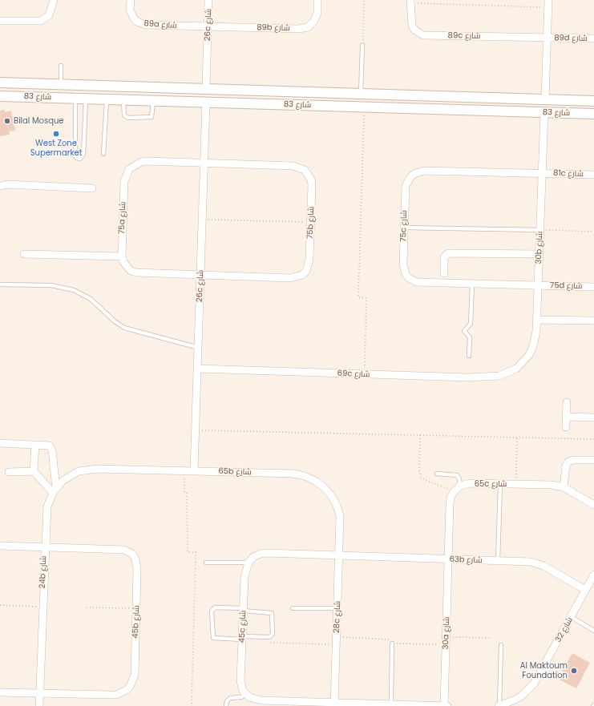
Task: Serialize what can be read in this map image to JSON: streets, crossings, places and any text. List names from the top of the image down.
{
  "streets": {
    "street": [
      "89a شارع",
      "26c شارع",
      "89b شارع",
      "89c شارع",
      "89d شارع",
      "شارع 83",
      "81c شارع",
      "75a شارع",
      "75b شارع",
      "75c شارع",
      "30b شارع",
      "75d شارع",
      "69c شارع",
      "65b شارع",
      "65c شارع",
      "63b شارع",
      "24b شارع",
      "28c شارع",
      "45b شارع",
      "45c شارع",
      "شارع 32",
      "30a شارع"
    ]
  },
  "crossings": [
    ["89a شارع", "26c شارع"],
    ["89a شارع", "89b شارع"],
    ["26c شارع", "89b شارع"],
    ["26c شارع", "شارع 83"],
    ["26c شارع", "75a شارع"],
    ["26c شارع", "75b شارع"],
    ["26c شارع", "69c شارع"],
    ["26c شارع", "65b شارع"],
    ["89c شارع", "89d شارع"],
    ["شارع 83", "30b شارع"],
    ["81c شارع", "75c شارع"],
    ["81c شارع", "30b شارع"],
    ["75a شارع", "75b شارع"],
    ["75c شارع", "30b شارع"],
    ["75c شارع", "75d شارع"],
    ["30b شارع", "75d شارع"],
    ["30b شارع", "69c شارع"],
    ["65b شارع", "24b شارع"],
    ["65b شارع", "28c شارع"],
    ["63b شارع", "28c شارع"],
    ["63b شارع", "شارع 32"],
    ["63b شارع", "30a شارع"],
    ["24b شارع", "45b شارع"]
  ],
  "places": ["Bilal Mosque", "West Zone Supermarket", "Al Maktoum Foundation"]
}
